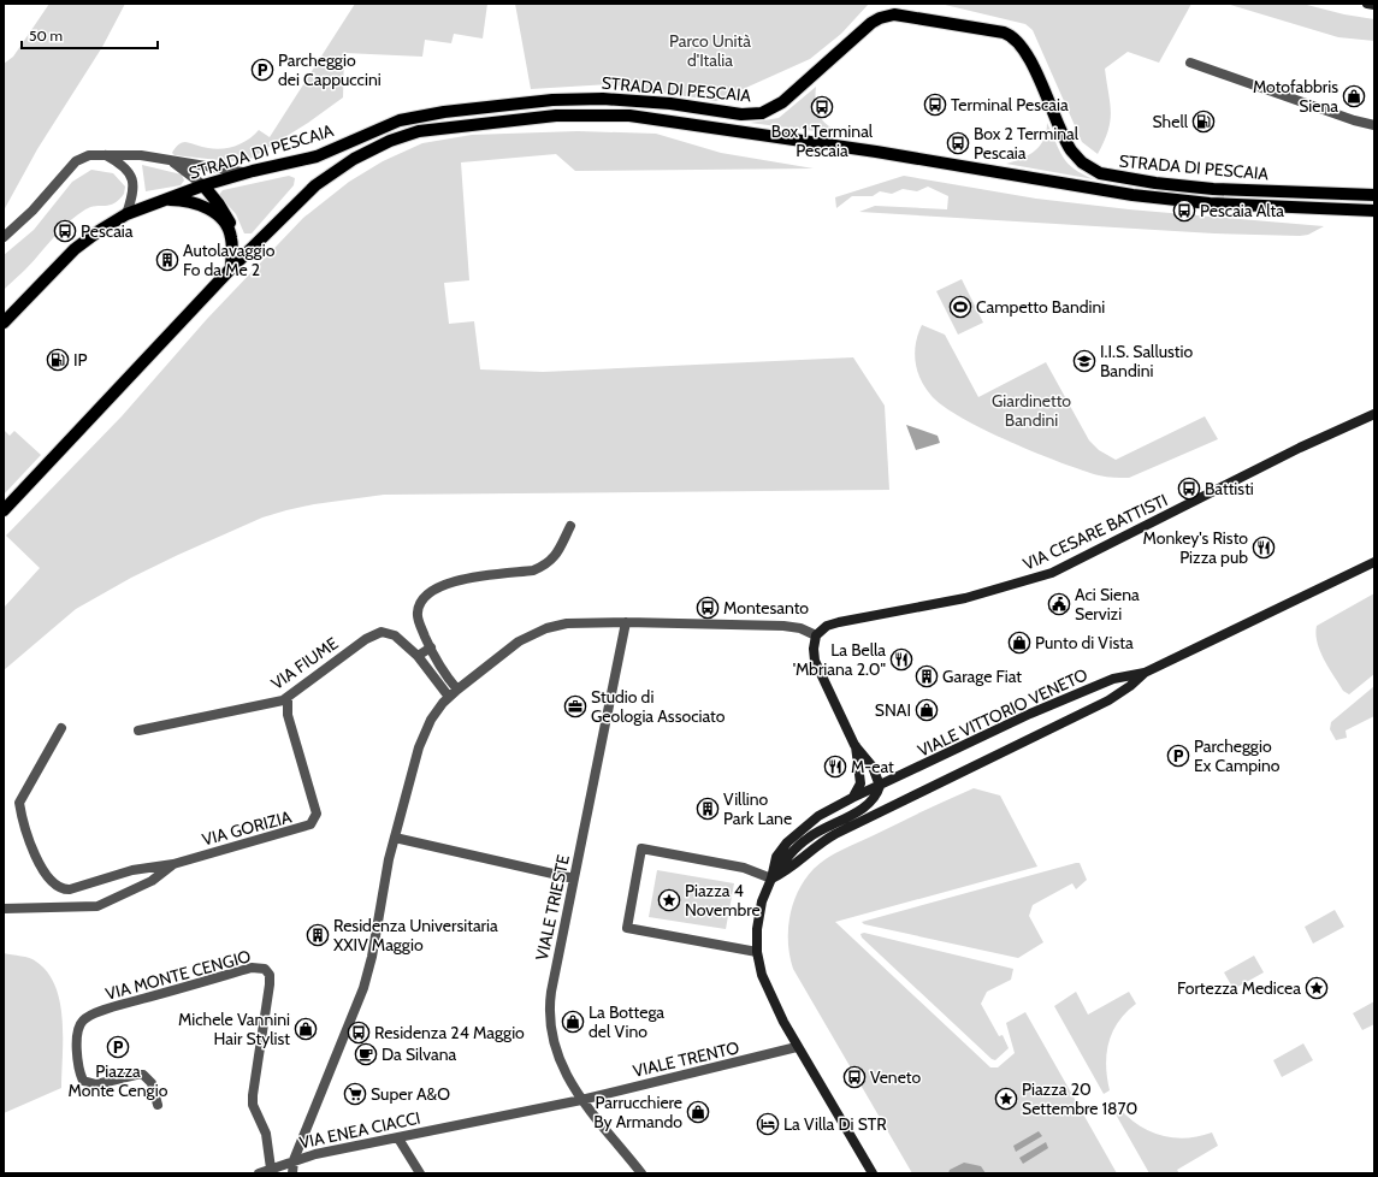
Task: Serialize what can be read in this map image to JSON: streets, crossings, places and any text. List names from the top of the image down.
{
  "streets": {
    "main road": ["STRADA DI PESCAIA"],
    "street": [
      "VIA CESARE BATTISTI",
      "VIA FIUME",
      "VIALE VITTORIO VENETO",
      "VIA GORIZIA",
      "VIALE TRIESTE",
      "VIA MONTE CENGIO",
      "VIALE TRENTO",
      "VIA ENEA CIACCI"
    ]
  },
  "crossings": [
    ["VIA FIUME", "VIA GORIZIA"],
    ["VIALE VITTORIO VENETO", "VIALE TRENTO"],
    ["VIALE TRIESTE", "VIALE TRENTO"],
    ["VIALE TRIESTE", "VIA ENEA CIACCI"],
    ["VIA MONTE CENGIO", "VIA ENEA CIACCI"],
    ["VIALE TRENTO", "VIA ENEA CIACCI"]
  ],
  "parks": ["Parco Unità d'Italia", "Giardinetto Bandini"],
  "places": {
    "parking": ["Parcheggio dei Cappuccini", "Parcheggio Ex Campino", "Piazza Monte Cengio"],
    "shop": [
      "Motofabbris Siena",
      "Punto di Vista",
      "SNAI",
      "La Bottega del Vino",
      "Michele Vannini Hair Stylist",
      "Parrucchiere By Armando"
    ],
    "bus stop": [
      "Terminal Pescaia",
      "Box 1 Terminal Pescaia",
      "Box 2 Terminal Pescaia",
      "Pescaia Alta",
      "Pescaia",
      "Battisti",
      "Montesanto",
      "Residenza 24 Maggio",
      "Veneto"
    ],
    "fuel station": ["Shell", "IP"],
    "building": [
      "Autolavaggio Fo da Me 2",
      "Garage Fiat",
      "Villino Park Lane",
      "Residenza Universitaria XXIV Maggio"
    ],
    "sports": ["Campetto Bandini"],
    "school or university": ["I.I.S. Sallustio Bandini"],
    "restaurant": ["Monkey's Risto Pizza pub", "La Bella 'Mbriana 2.0\"", "M-eat"],
    "public building": ["Aci Siena Servizi"],
    "office": ["Studio di Geologia Associato"],
    "place": ["Piazza 4 Novembre", "Fortezza Medicea", "Piazza 20 Settembre 1870"],
    "cafe": ["Da Silvana"],
    "supermarket": ["Super A&O"],
    "hotel": ["La Villa Di STR"]
  },
  "scale_bar": "50 m"
}
